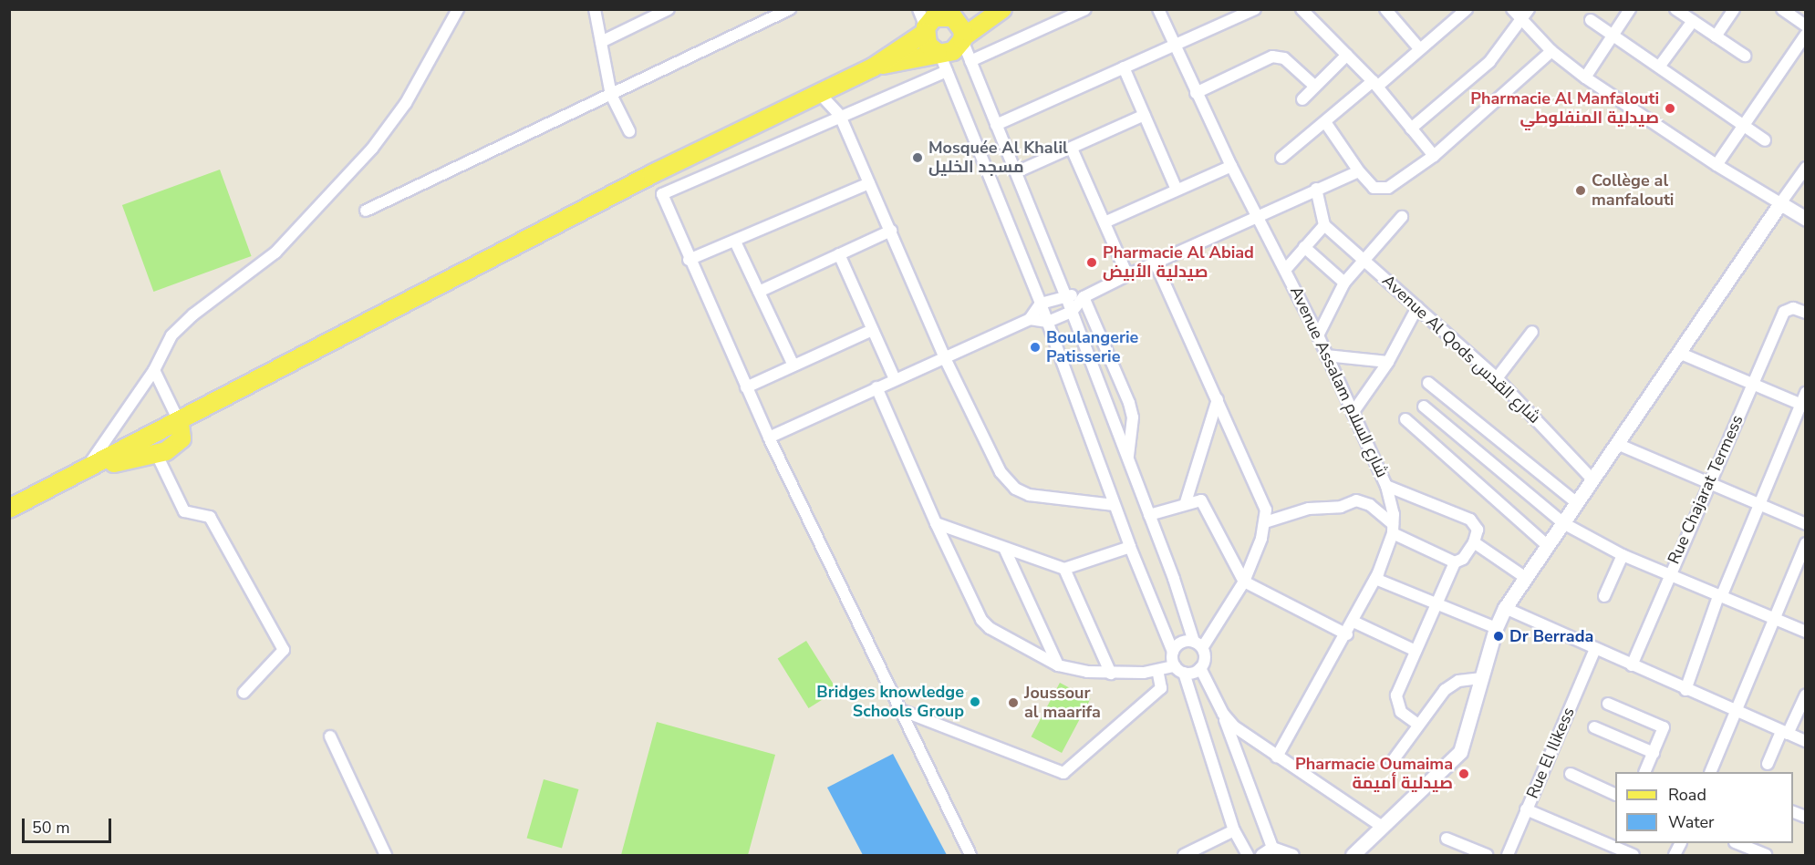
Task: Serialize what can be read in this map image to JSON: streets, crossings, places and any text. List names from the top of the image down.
{
  "streets": {
    "street": [
      "Avenue Al Qods شارع القدس",
      "Avenue Assalam شارع السلام",
      "Rue Chajarat Termess",
      "Rue El Ilikess"
    ]
  },
  "places": [
    "Pharmacie Al Manfalouti صيدلية المنفلوطي",
    "Mosquée Al Khalil مسجد الخليل",
    "Collège al manfalouti",
    "Pharmacie Al Abiad صيدلية الأبيض",
    "Boulangerie Patisserie",
    "Dr Berrada",
    "Bridges knowledge Schools Group",
    "Joussour al maarifa",
    "Pharmacie Oumaima صيدلية أميمة"
  ],
  "legend": ["Road", "Water"],
  "scale_bar": "50 m"
}
